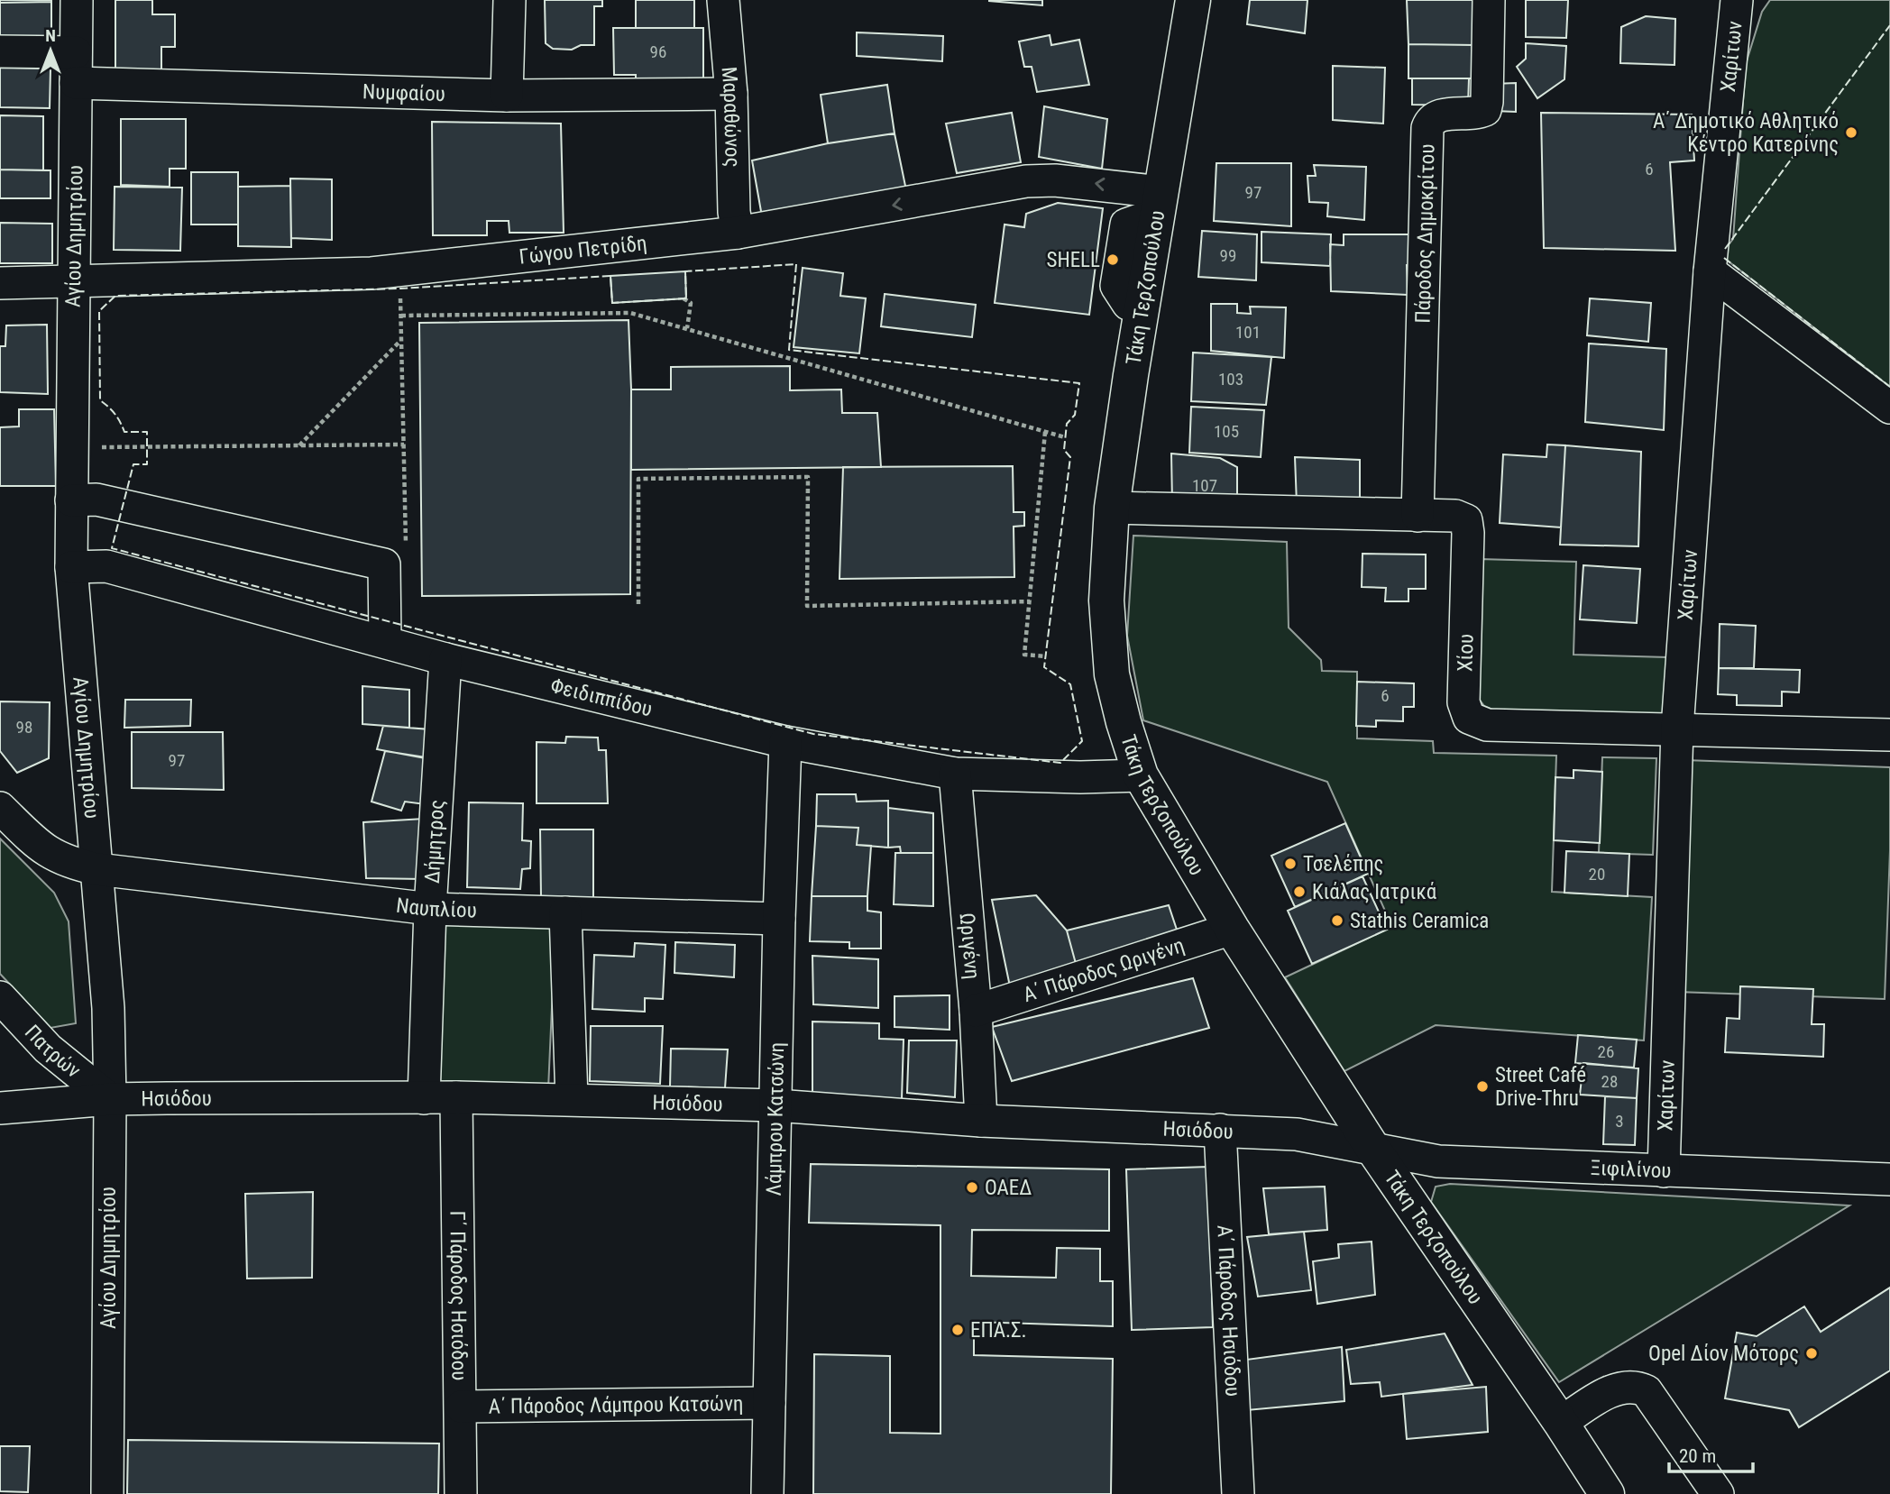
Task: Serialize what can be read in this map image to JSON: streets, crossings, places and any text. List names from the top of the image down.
{
  "streets": {
    "main road": ["Τάκη Τερζοπούλου"],
    "street": [
      "Χαρίτων",
      "Νυμφαίου",
      "Μαραθώνος",
      "Πάροδος Δημοκρίτου",
      "Αγίου Δημητρίου",
      "Γώγου Πετρίδη",
      "Χίου",
      "Φειδιππίδου",
      "Δήμητρος",
      "Ναυπλίου",
      "Ωριγένη",
      "Α΄ Πάροδος Ωριγένη",
      "Πατρών",
      "Ησιόδου",
      "Λάμπρου Κατσώνη",
      "Ξιφιλίνου",
      "Γ΄ Πάροδος Ησιόδου",
      "Α΄ Πάροδος Ησιόδου",
      "Α΄ Πάροδος Λάμπρου Κατσώνη"
    ]
  },
  "crossings": [
    ["Χαρίτων", "Χίου"],
    ["Χαρίτων", "Ξιφιλίνου"],
    ["Νυμφαίου", "Μαραθώνος"],
    ["Νυμφαίου", "Αγίου Δημητρίου"],
    ["Μαραθώνος", "Γώγου Πετρίδη"],
    ["Πάροδος Δημοκρίτου", "Χίου"],
    ["Αγίου Δημητρίου", "Γώγου Πετρίδη"],
    ["Αγίου Δημητρίου", "Φειδιππίδου"],
    ["Αγίου Δημητρίου", "Ναυπλίου"],
    ["Αγίου Δημητρίου", "Πατρών"],
    ["Αγίου Δημητρίου", "Ησιόδου"],
    ["Γώγου Πετρίδη", "Τάκη Τερζοπούλου"],
    ["Τάκη Τερζοπούλου", "Χίου"],
    ["Τάκη Τερζοπούλου", "Φειδιππίδου"],
    ["Τάκη Τερζοπούλου", "Α΄ Πάροδος Ωριγένη"],
    ["Τάκη Τερζοπούλου", "Ησιόδου"],
    ["Τάκη Τερζοπούλου", "Ξιφιλίνου"],
    ["Φειδιππίδου", "Δήμητρος"],
    ["Φειδιππίδου", "Ωριγένη"],
    ["Φειδιππίδου", "Λάμπρου Κατσώνη"],
    ["Δήμητρος", "Ναυπλίου"],
    ["Δήμητρος", "Ησιόδου"],
    ["Ναυπλίου", "Λάμπρου Κατσώνη"],
    ["Ωριγένη", "Α΄ Πάροδος Ωριγένη"],
    ["Ωριγένη", "Ησιόδου"],
    ["Πατρών", "Ησιόδου"],
    ["Ησιόδου", "Λάμπρου Κατσώνη"],
    ["Ησιόδου", "Ξιφιλίνου"],
    ["Ησιόδου", "Γ΄ Πάροδος Ησιόδου"],
    ["Ησιόδου", "Α΄ Πάροδος Ησιόδου"],
    ["Λάμπρου Κατσώνη", "Α΄ Πάροδος Λάμπρου Κατσώνη"],
    ["Γ΄ Πάροδος Ησιόδου", "Α΄ Πάροδος Λάμπρου Κατσώνη"]
  ],
  "one_way": ["Γώγου Πετρίδη"],
  "places": [
    "Α΄ Δημοτικό Αθλητικό Κέντρο Κατερίνης",
    "SHELL",
    "Τσελέπης",
    "Κιάλας Ιατρικά",
    "Stathis Ceramica",
    "Street Café Drive-Thru",
    "ΟΑΕΔ",
    "ΕΠΑ.Σ.",
    "Opel Δίον Μότορς"
  ],
  "house_numbers": [
    "96",
    "6",
    "97",
    "99",
    "101",
    "103",
    "105",
    "107",
    "6",
    "98",
    "97",
    "20",
    "26",
    "28",
    "3"
  ],
  "scale_bar": "20 m",
  "north": "top"
}
